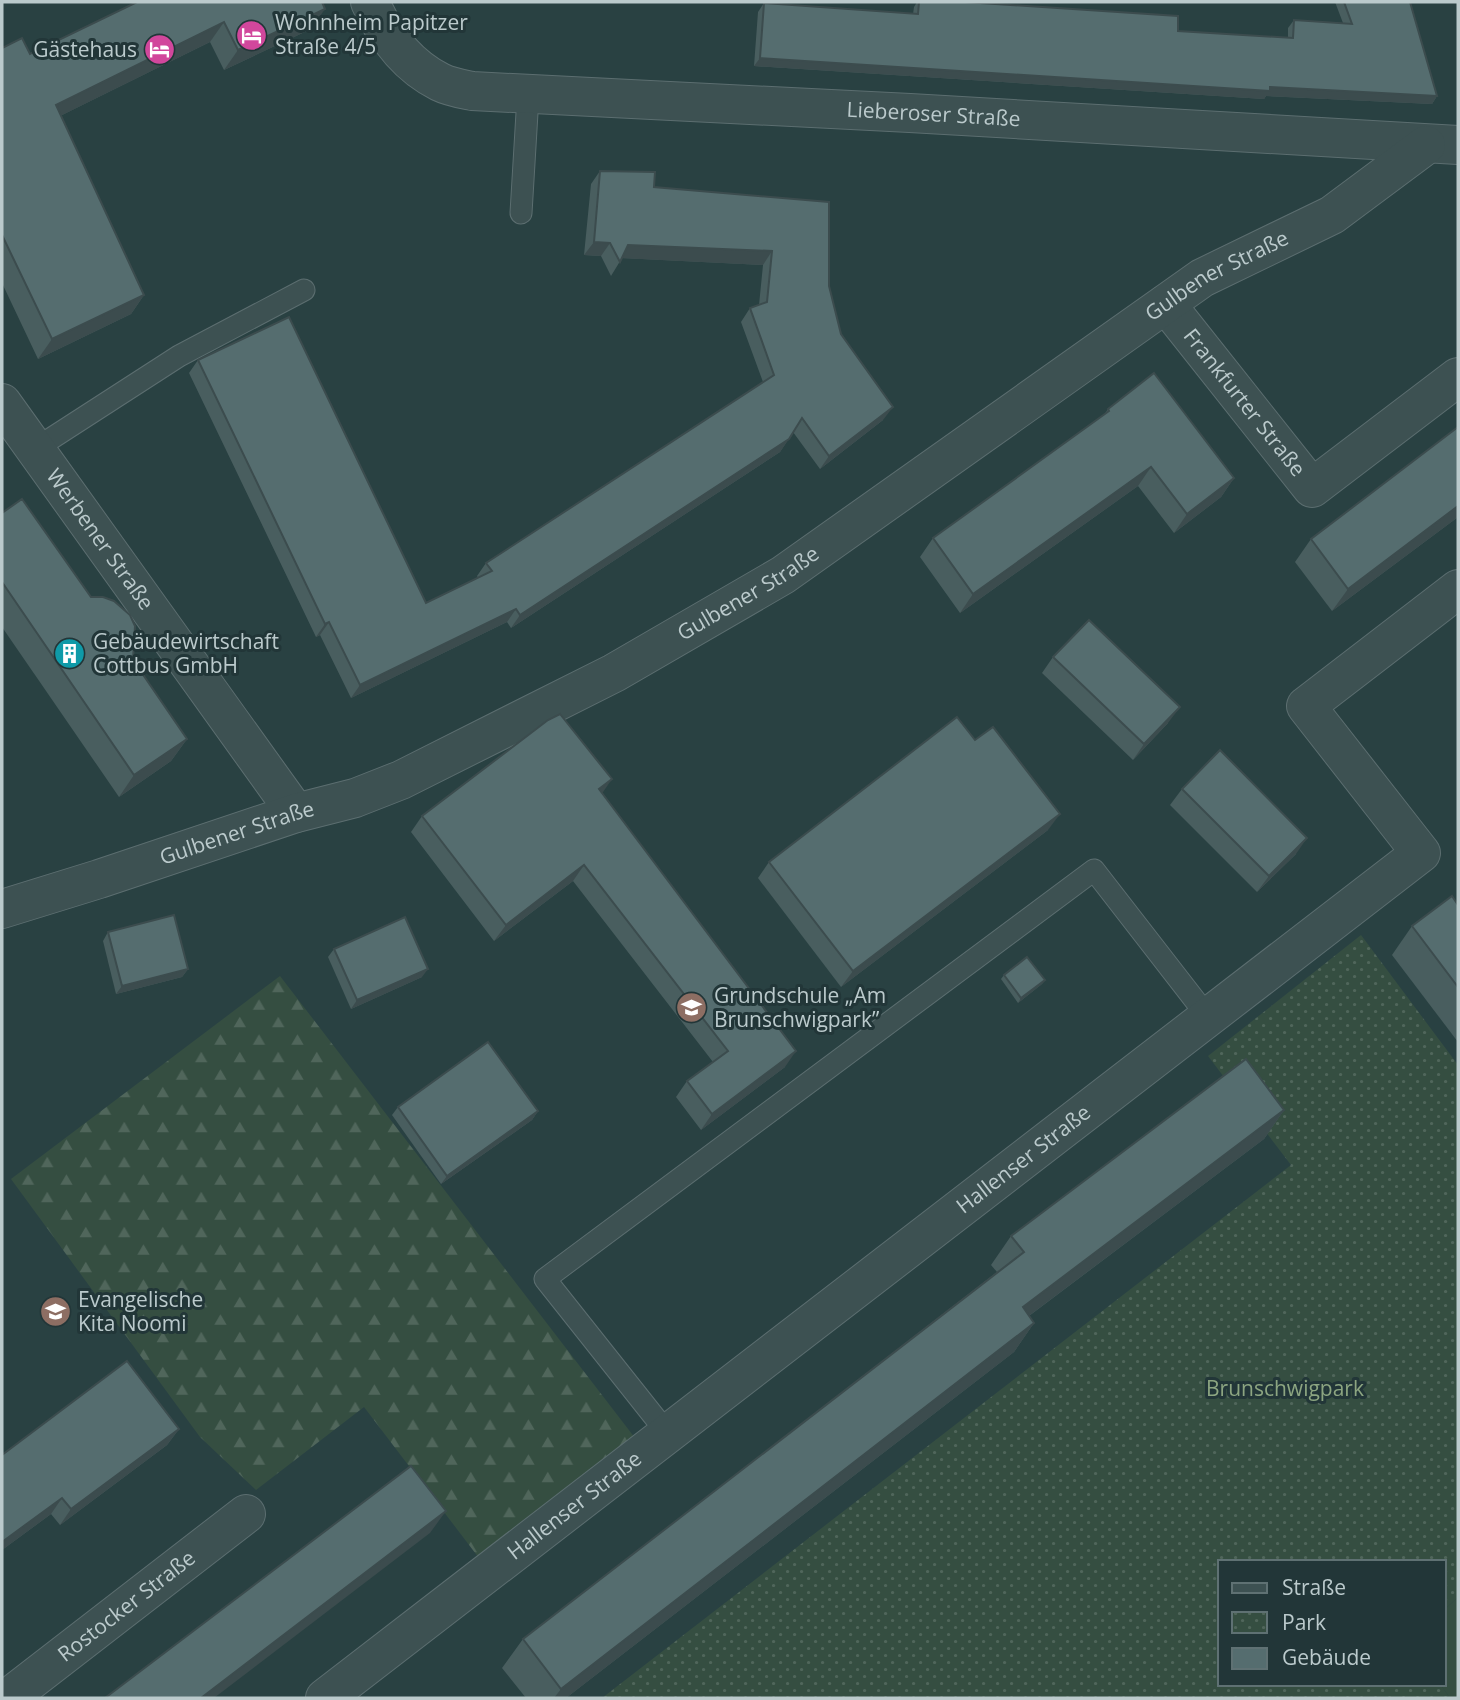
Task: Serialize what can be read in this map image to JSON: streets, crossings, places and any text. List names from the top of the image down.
{
  "streets": {
    "street": [
      "Lieberoser Straße",
      "Gulbener Straße",
      "Frankfurter Straße",
      "Werbener Straße",
      "Hallenser Straße",
      "Rostocker Straße"
    ]
  },
  "crossings": [
    ["Lieberoser Straße", "Gulbener Straße"],
    ["Gulbener Straße", "Frankfurter Straße"],
    ["Gulbener Straße", "Werbener Straße"]
  ],
  "parks": ["Brunschwigpark"],
  "places": {
    "hotel": ["Wohnheim Papitzer Straße 4/5", "Gästehaus"],
    "building": ["Gebäudewirtschaft Cottbus GmbH"],
    "school or university": ["Grundschule „Am Brunschwigpark”", "Evangelische Kita Noomi"]
  },
  "legend": ["Straße", "Park", "Gebäude"]
}
